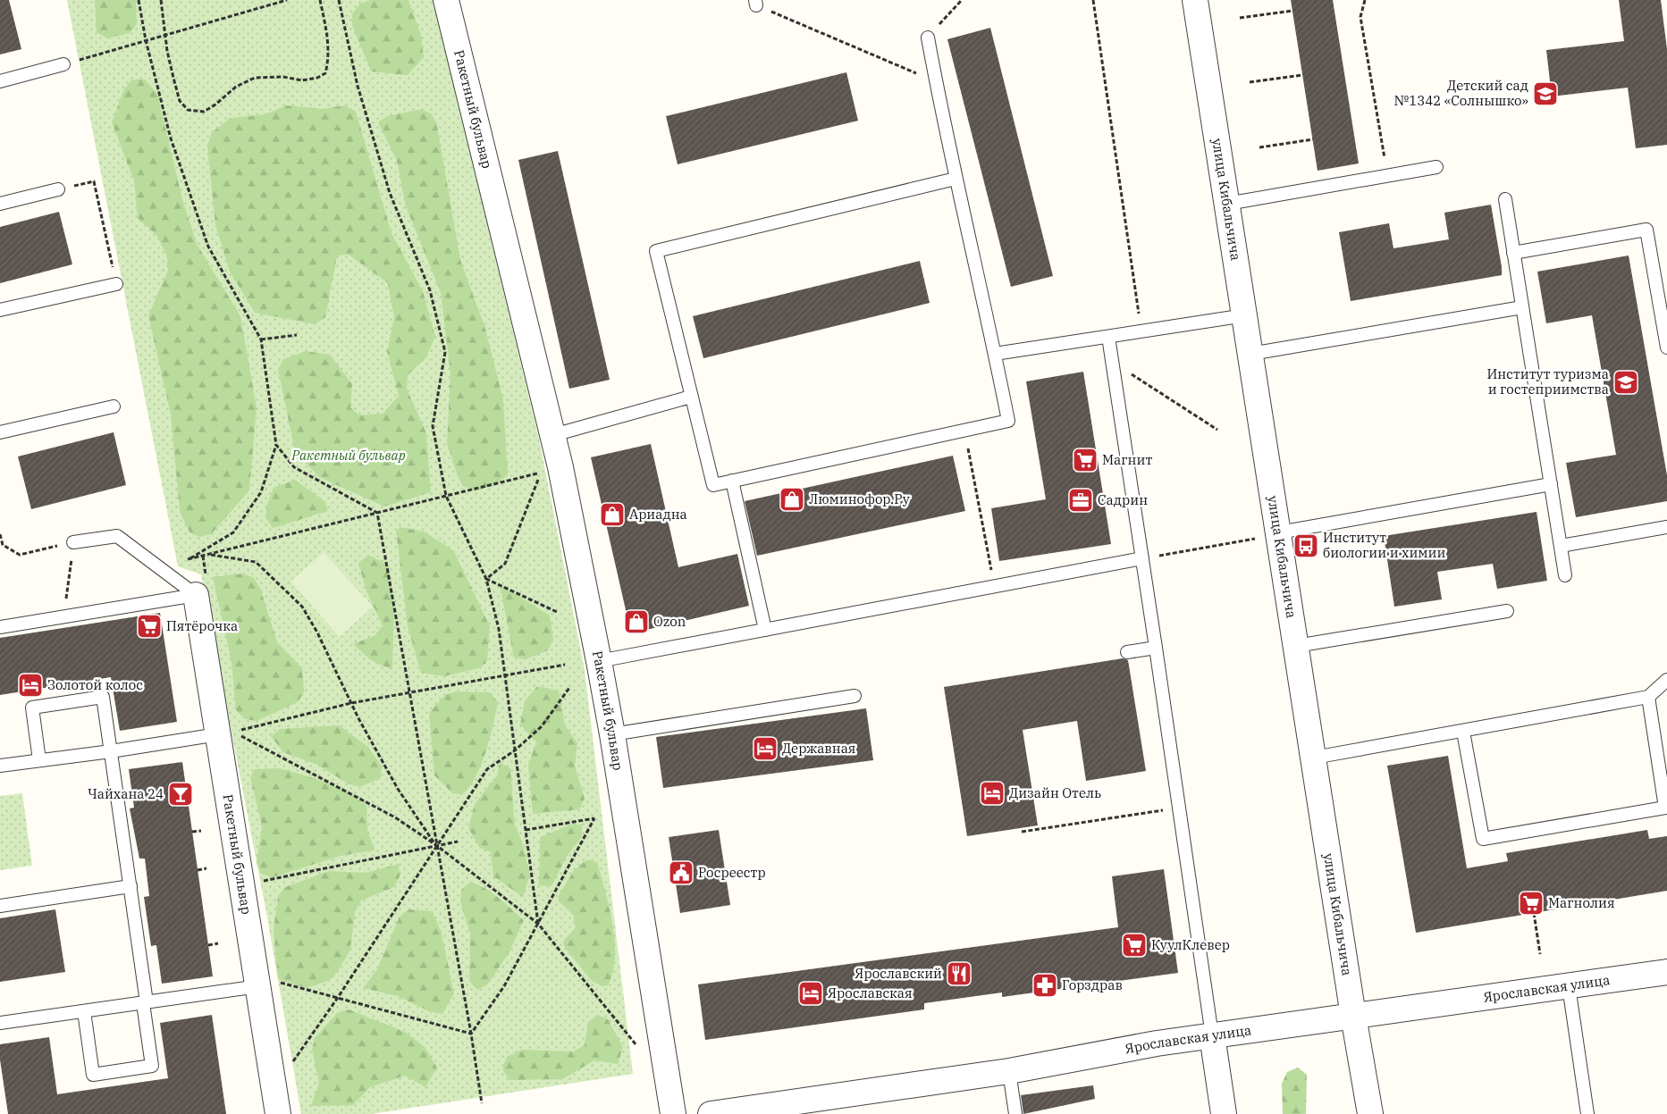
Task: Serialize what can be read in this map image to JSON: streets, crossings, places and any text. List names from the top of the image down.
{
  "streets": {
    "street": ["Ракетный бульвар", "улица Кибальчича", "Ярославская улица"]
  },
  "crossings": [
    ["улица Кибальчича", "Ярославская улица"]
  ],
  "parks": ["Ракетный бульвар"],
  "places": {
    "school or university": ["Детский сад №1342 «Солнышко»", "Институт туризма и гостеприимства"],
    "supermarket": [
      "Магнит",
      "Пятёрочка",
      "Магнолия",
      "КуулКлевер"
    ],
    "shop": ["Люминофор.Ру", "Ариадна", "Ozon"],
    "office": ["Садрин"],
    "bus stop": ["Институт биологии и химии"],
    "hotel": [
      "Золотой колос",
      "Державная",
      "Дизайн Отель",
      "Ярославская"
    ],
    "bar": ["Чайхана 24"],
    "public building": ["Росреестр"],
    "restaurant": ["Ярославский"],
    "pharmacy": ["Горздрав"]
  }
}
